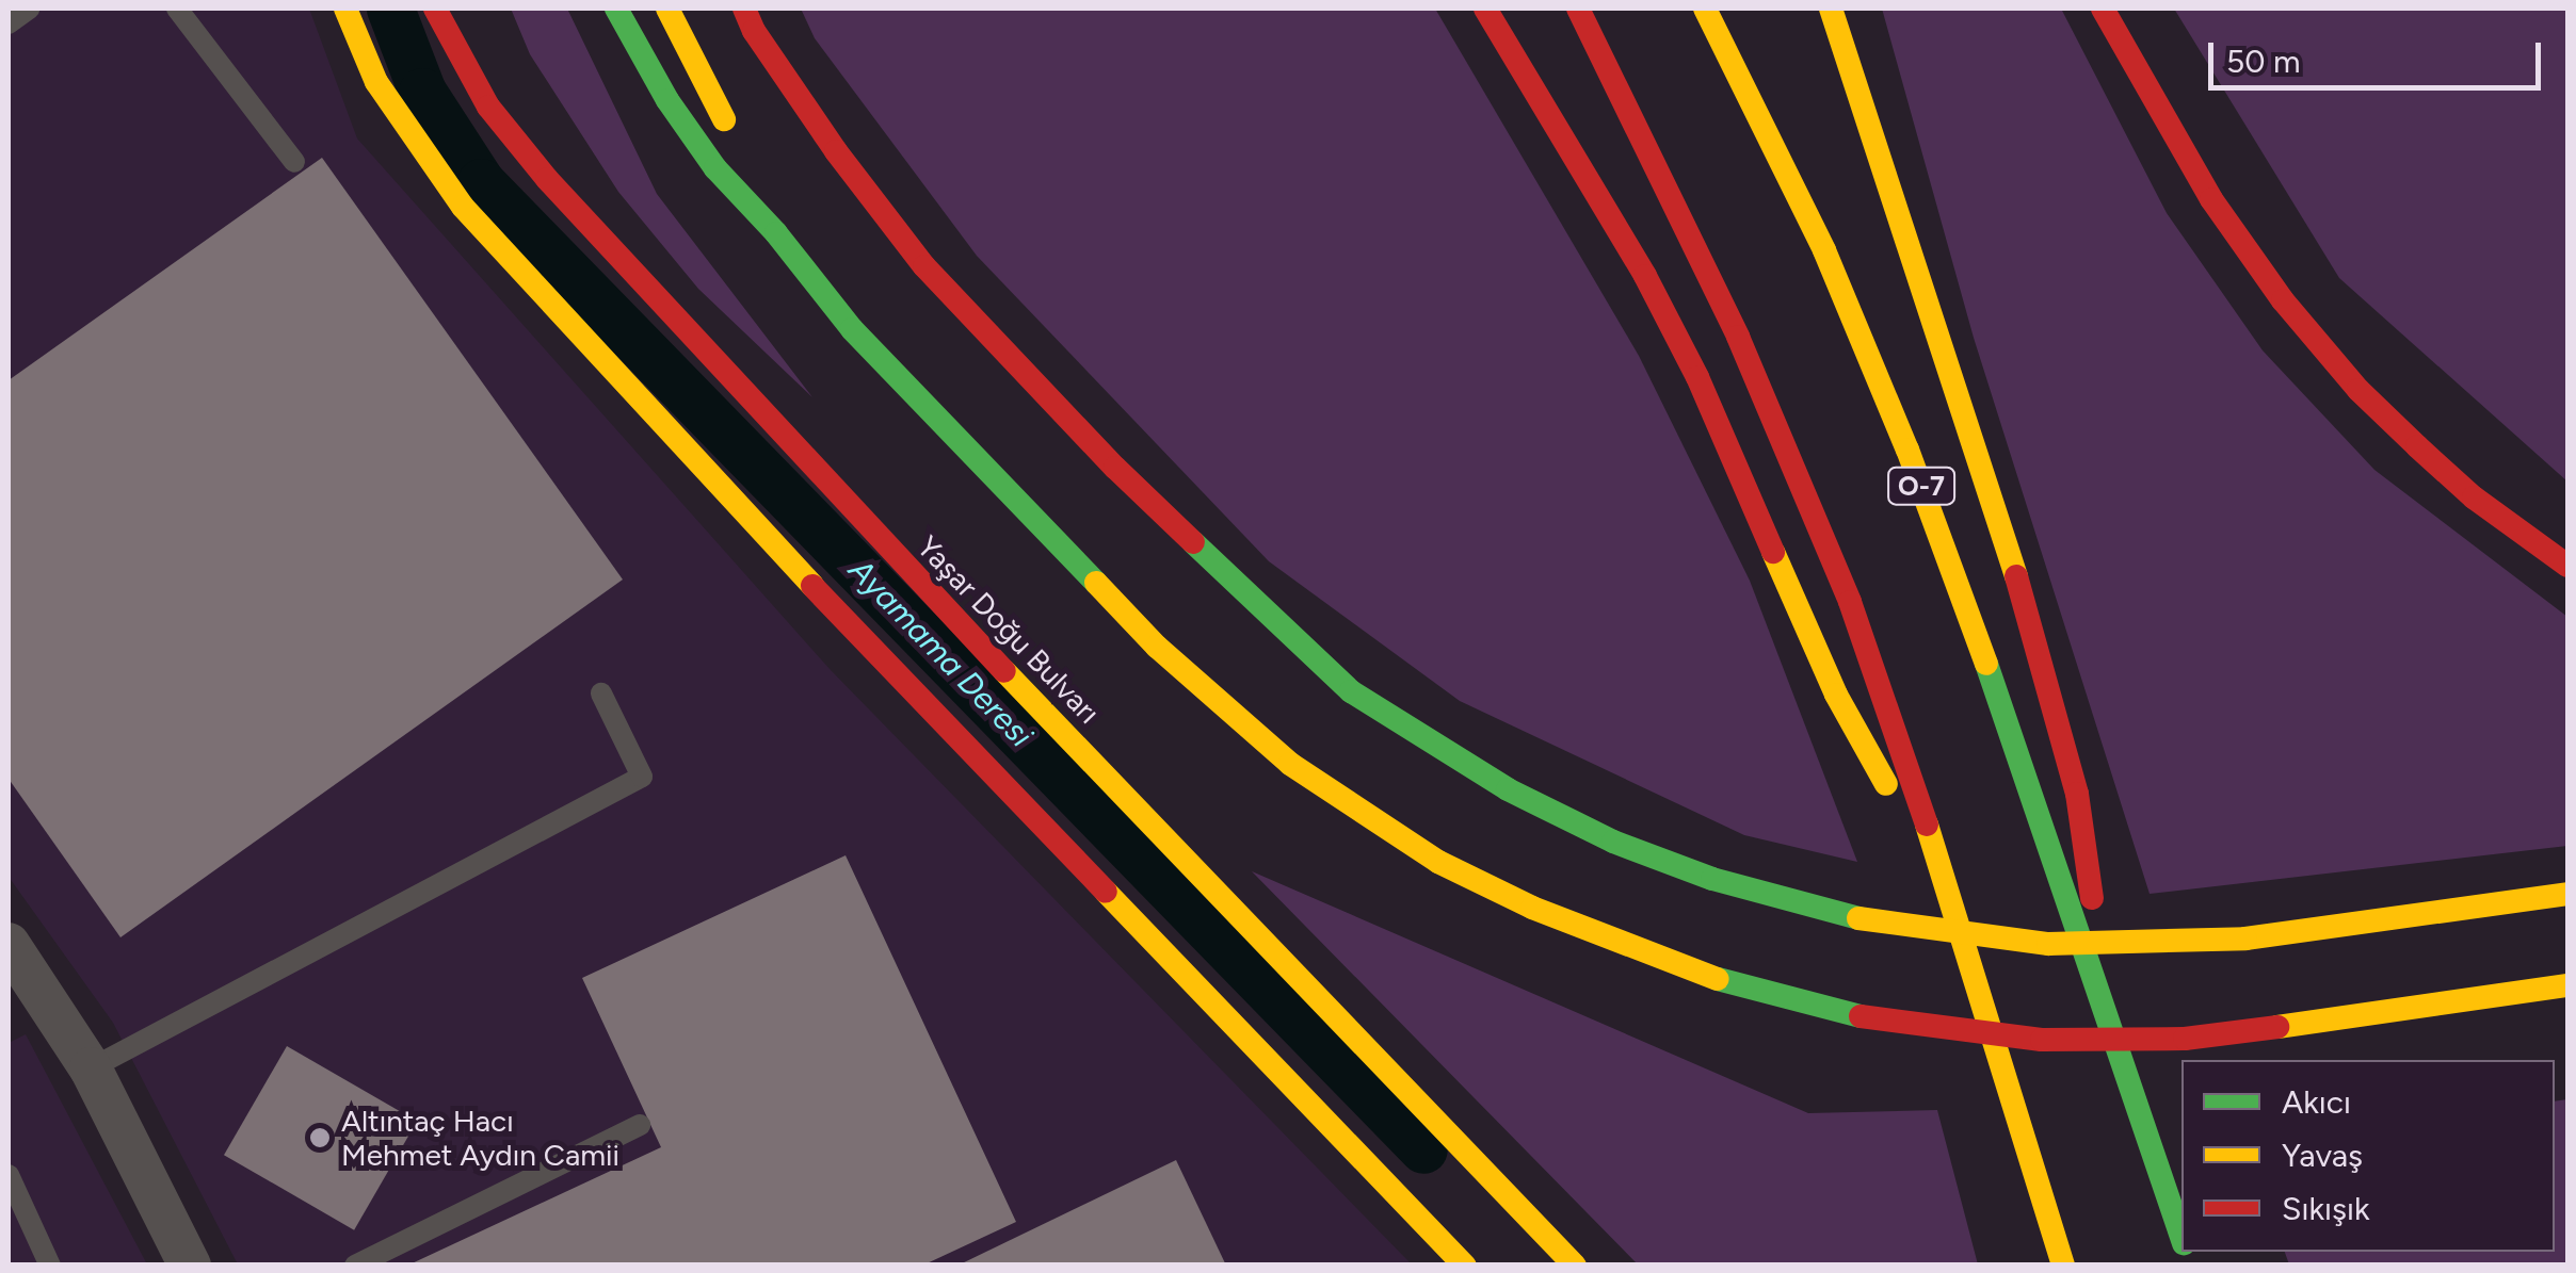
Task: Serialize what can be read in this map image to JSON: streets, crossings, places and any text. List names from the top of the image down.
{
  "streets": {
    "main road": ["O-7", "Yaşar Doğu Bulvarı"]
  },
  "water": ["Ayamama Deresi"],
  "places": ["Altıntaç Hacı Mehmet Aydın Camii"],
  "legend": ["Akıcı", "Yavaş", "Sıkışık"],
  "scale_bar": "50 m"
}
